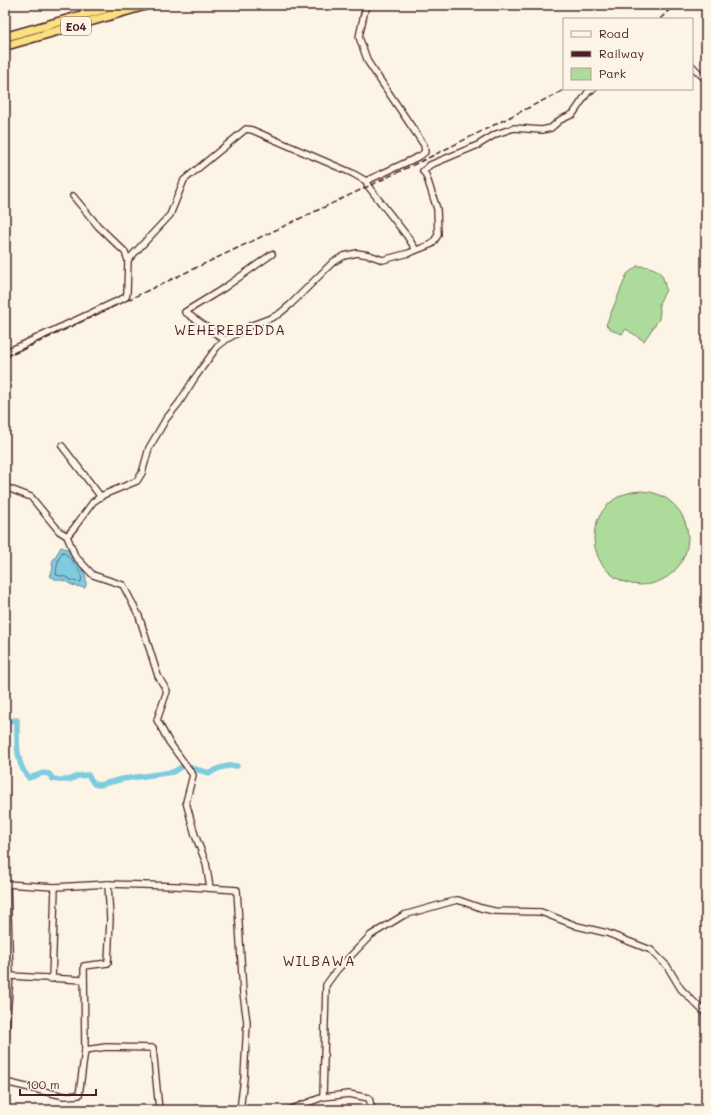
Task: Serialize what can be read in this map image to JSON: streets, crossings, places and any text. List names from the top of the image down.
{
  "streets": {
    "highway": ["E04"]
  },
  "districts": ["WEHEREBEDDA", "WILBAWA"],
  "legend": ["Road", "Railway", "Park"],
  "scale_bar": "100 m"
}
